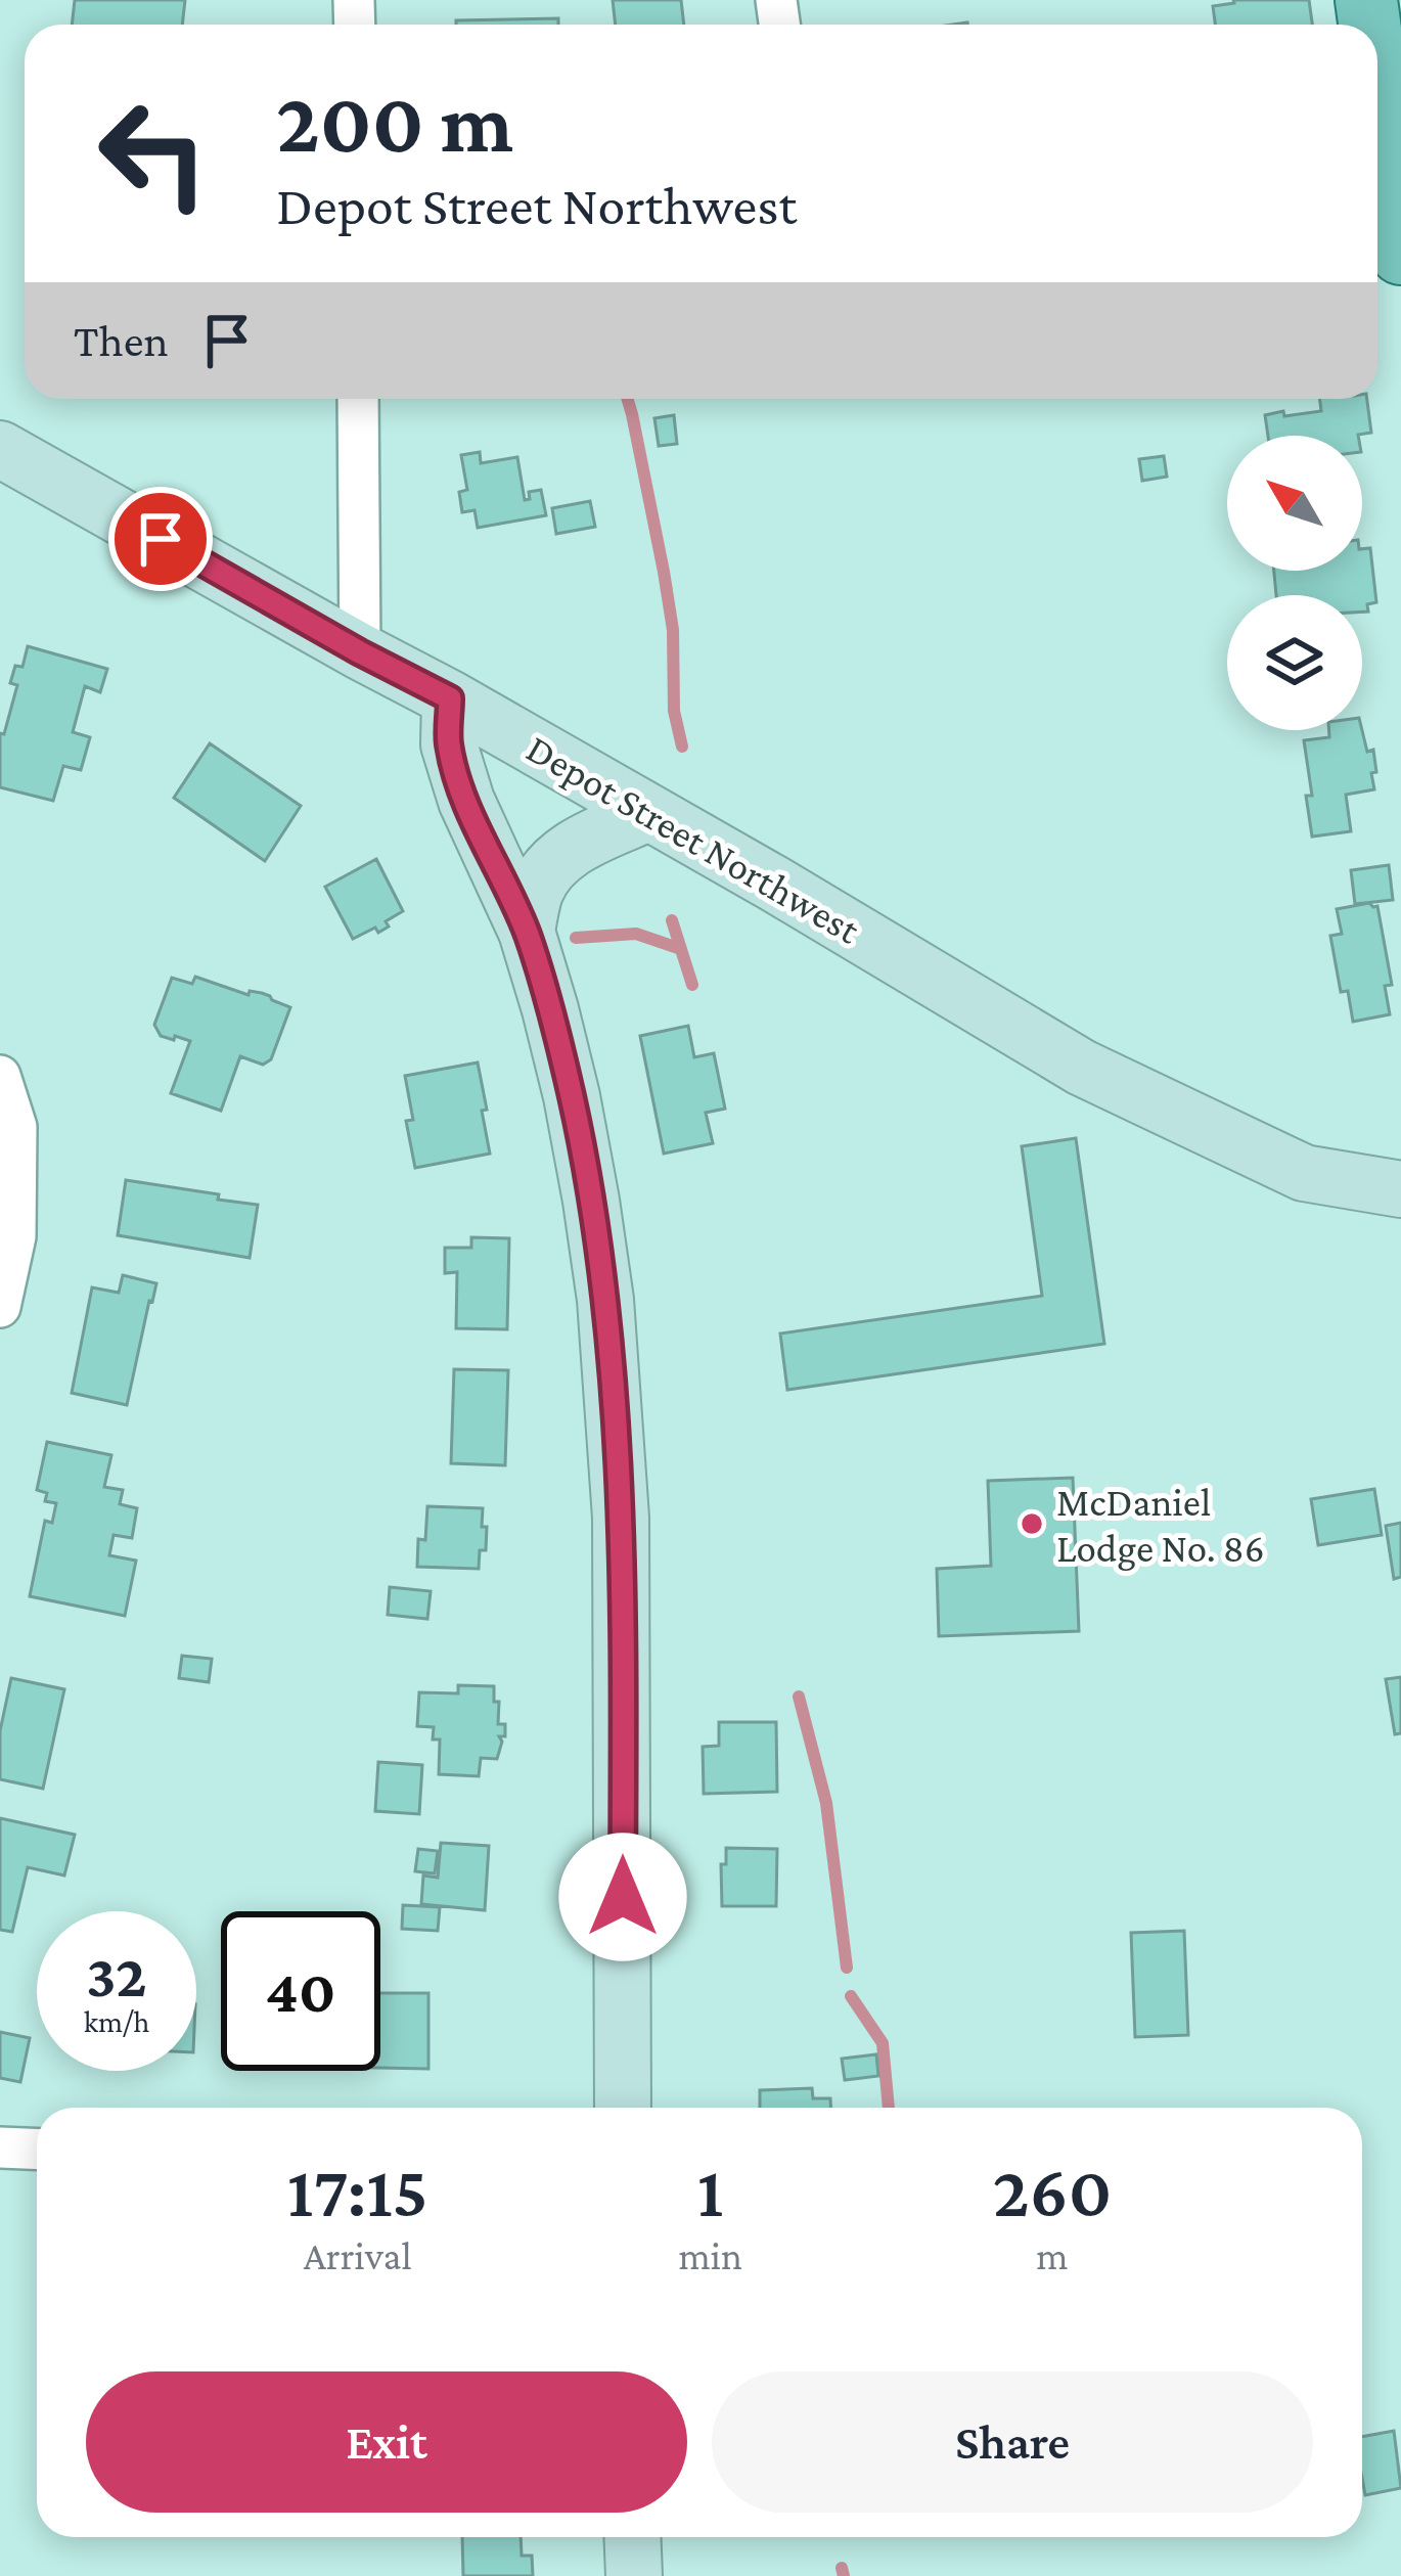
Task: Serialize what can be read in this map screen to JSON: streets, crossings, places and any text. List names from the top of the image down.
{
  "streets": {
    "main road": ["Depot Street Northwest"]
  },
  "places": ["McDaniel Lodge No. 86"],
  "north": "top left",
  "page": {
    "turn": ["200 m", "Depot Street Northwest"],
    "then": "Then",
    "speed": "32 km/h",
    "limit": "40",
    "eta": [
      "17:15",
      "Arrival",
      "1",
      "min",
      "260",
      "m"
    ],
    "buttons": ["Exit", "Share"]
  }
}
